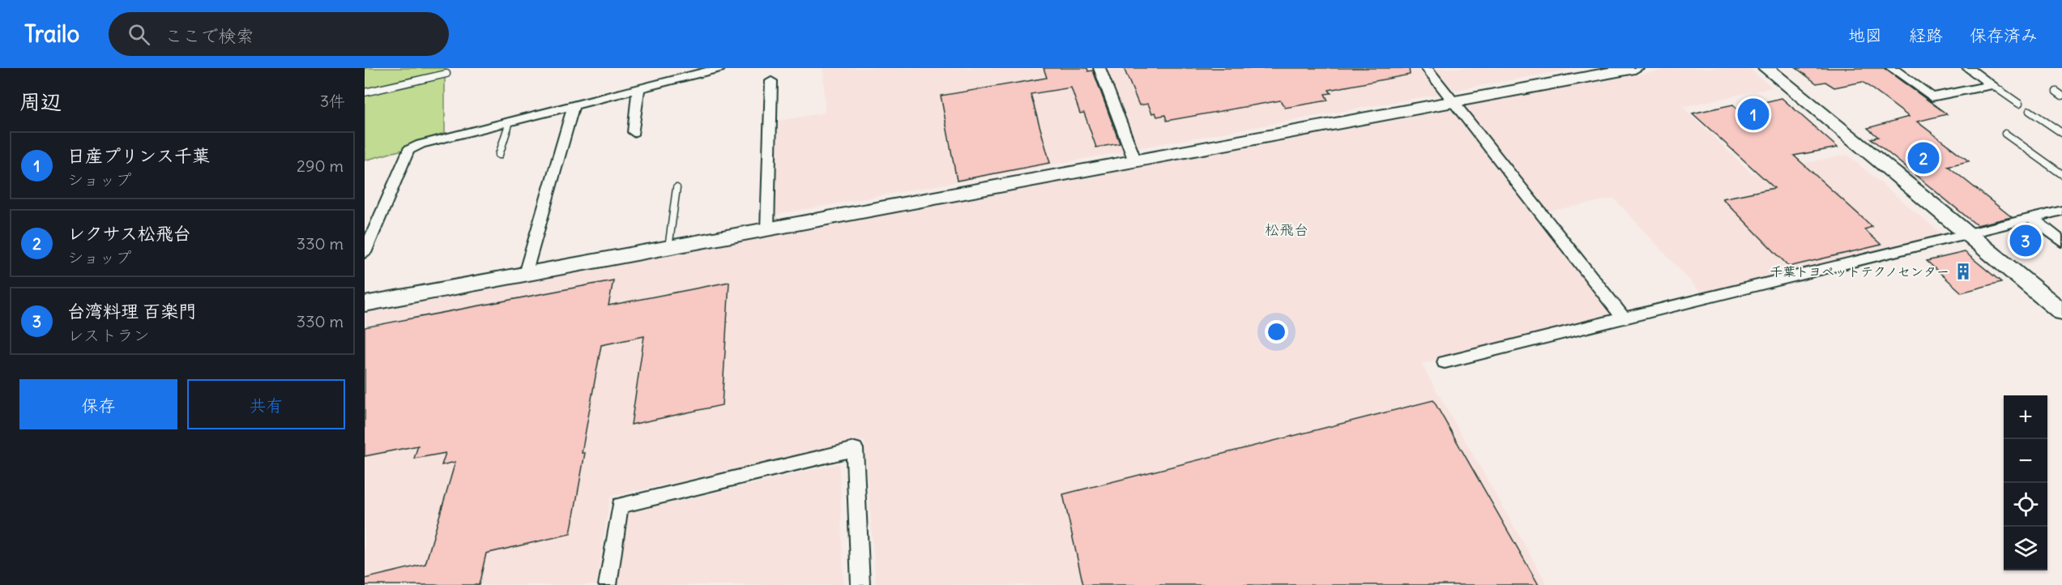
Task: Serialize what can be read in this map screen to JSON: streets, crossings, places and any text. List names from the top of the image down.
{
  "districts": ["松飛台"],
  "places": {
    "building": ["千葉トヨペットテクノセンター"]
  },
  "page": {
    "header": "Trailo",
    "search": "ここで検索",
    "nav": ["地図", "経路", "保存済み"],
    "heading": ["周辺", "3件"],
    "pins": ["1", "2", "3"],
    "list": [
      {
        "mark": "1",
        "name": "日産プリンス千葉",
        "note": "ショップ",
        "value": "290 m"
      },
      {
        "mark": "2",
        "name": "レクサス松飛台",
        "note": "ショップ",
        "value": "330 m"
      },
      {
        "mark": "3",
        "name": "台湾料理 百楽門",
        "note": "レストラン",
        "value": "330 m"
      }
    ],
    "buttons": ["保存", "共有"],
    "map_buttons": ["+", "−"]
  }
}
